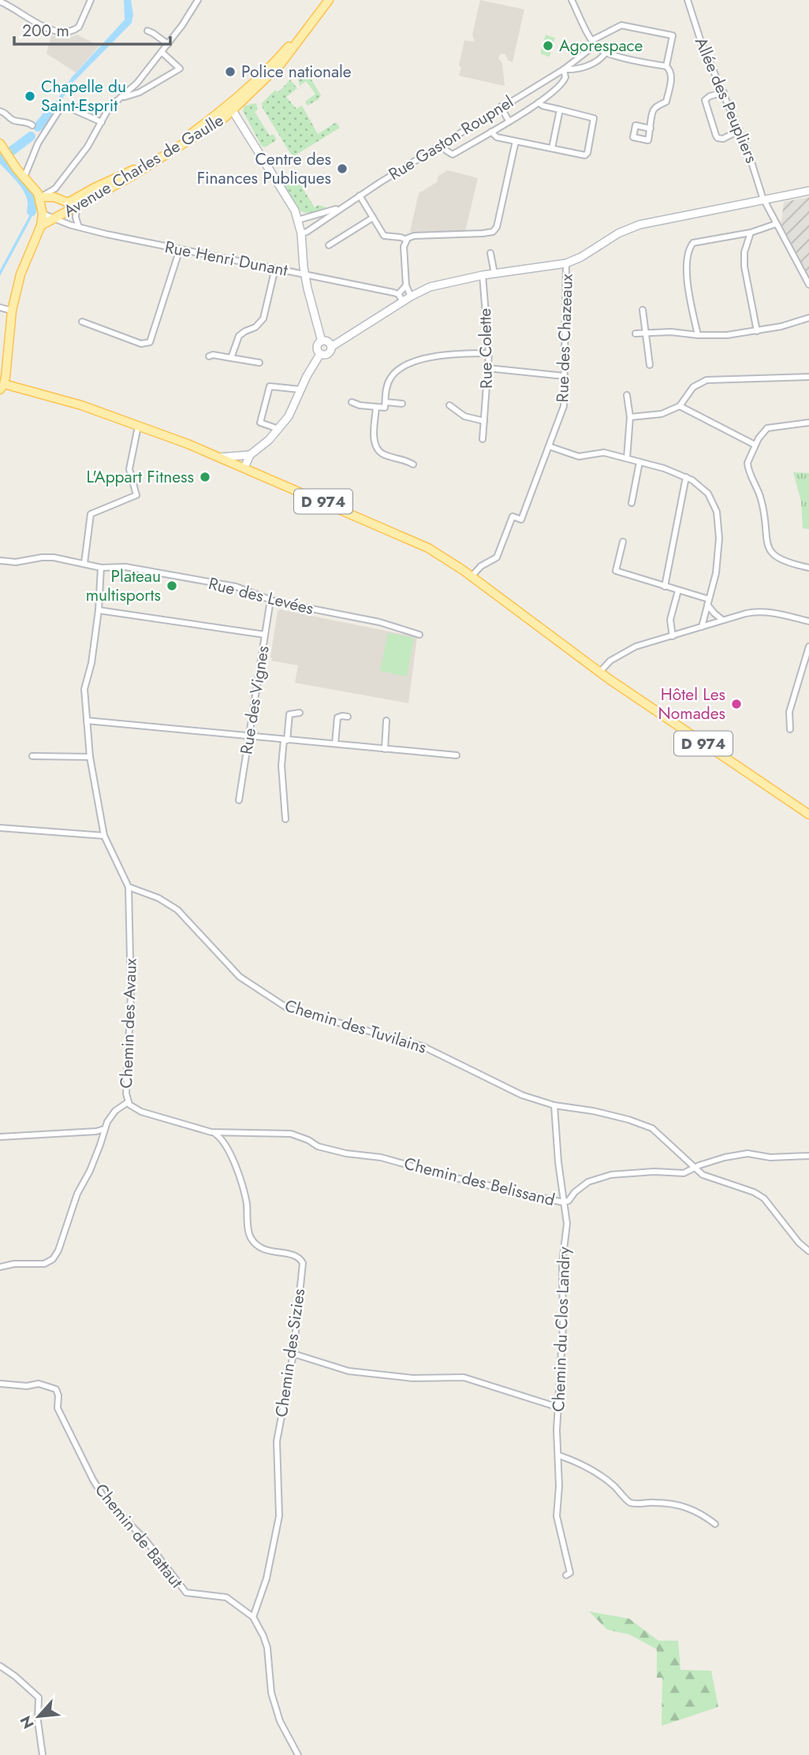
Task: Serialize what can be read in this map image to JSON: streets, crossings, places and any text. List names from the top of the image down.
{
  "streets": {
    "main road": ["Avenue Charles de Gaulle", "D 974"],
    "street": [
      "Allée des Peupliers",
      "Rue Gaston Roupnel",
      "Rue Henri Dunant",
      "Rue des Chazeaux",
      "Rue Colette",
      "Rue des Levées",
      "Rue des Vignes",
      "Chemin des Avaux",
      "Chemin des Tuvilains",
      "Chemin des Belissand",
      "Chemin du Clos Landry",
      "Chemin des Sizies",
      "Chemin de Battaut"
    ]
  },
  "crossings": [
    ["Avenue Charles de Gaulle", "Rue Henri Dunant"],
    ["Rue des Chazeaux", "D 974"],
    ["Rue des Levées", "Rue des Vignes"],
    ["Chemin des Avaux", "Chemin des Tuvilains"],
    ["Chemin des Avaux", "Chemin des Belissand"],
    ["Chemin des Tuvilains", "Chemin des Belissand"],
    ["Chemin des Tuvilains", "Chemin du Clos Landry"],
    ["Chemin des Belissand", "Chemin du Clos Landry"],
    ["Chemin des Belissand", "Chemin des Sizies"],
    ["Chemin des Sizies", "Chemin de Battaut"]
  ],
  "places": [
    "Agorespace",
    "Police nationale",
    "Chapelle du Saint-Esprit",
    "Centre des Finances Publiques",
    "L'Appart Fitness",
    "Plateau multisports",
    "Hôtel Les Nomades"
  ],
  "scale_bar": "200 m",
  "north": "bottom left"
}
